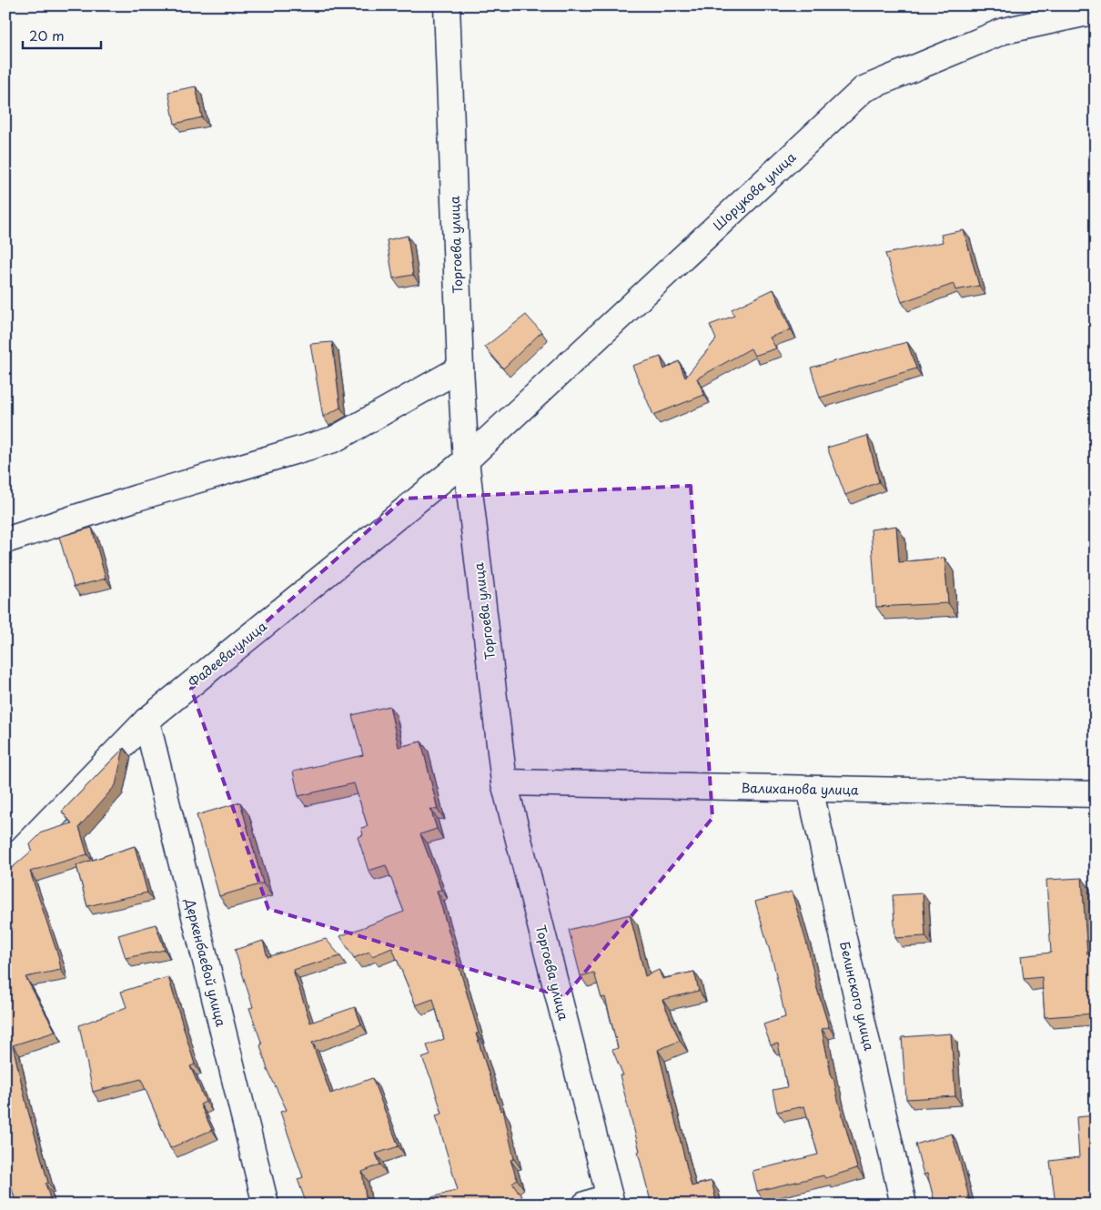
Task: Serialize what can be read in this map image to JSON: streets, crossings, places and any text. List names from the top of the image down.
{
  "streets": {
    "street": [
      "Шорукова улица",
      "Торгоева улица",
      "Фадеева улица",
      "Валиханова улица",
      "Деркенбаевой улица",
      "Белинского улица"
    ]
  },
  "crossings": [
    ["Шорукова улица", "Торгоева улица"],
    ["Шорукова улица", "Фадеева улица"],
    ["Торгоева улица", "Фадеева улица"],
    ["Торгоева улица", "Валиханова улица"],
    ["Фадеева улица", "Деркенбаевой улица"],
    ["Валиханова улица", "Белинского улица"]
  ],
  "scale_bar": "20 m"
}
